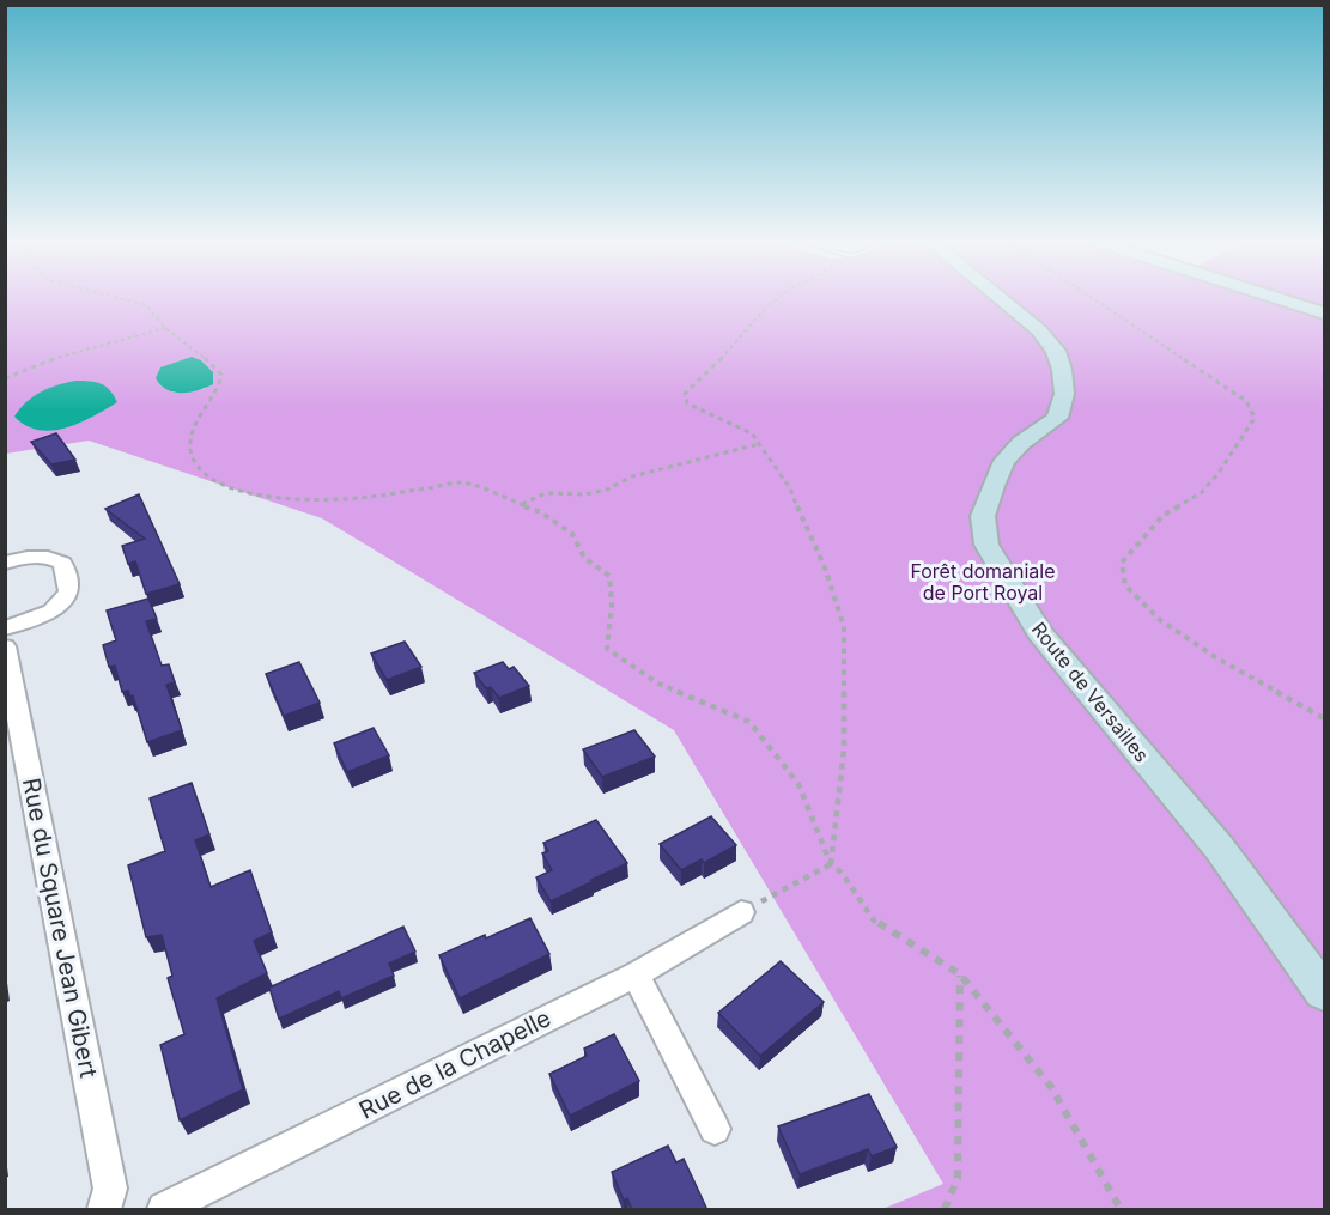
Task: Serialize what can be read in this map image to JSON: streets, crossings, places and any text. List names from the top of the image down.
{
  "streets": {
    "main road": ["Route de Versailles"],
    "street": ["Rue du Square Jean Gibert", "Rue de la Chapelle"]
  },
  "parks": ["Forêt domaniale de Port Royal"]
}
